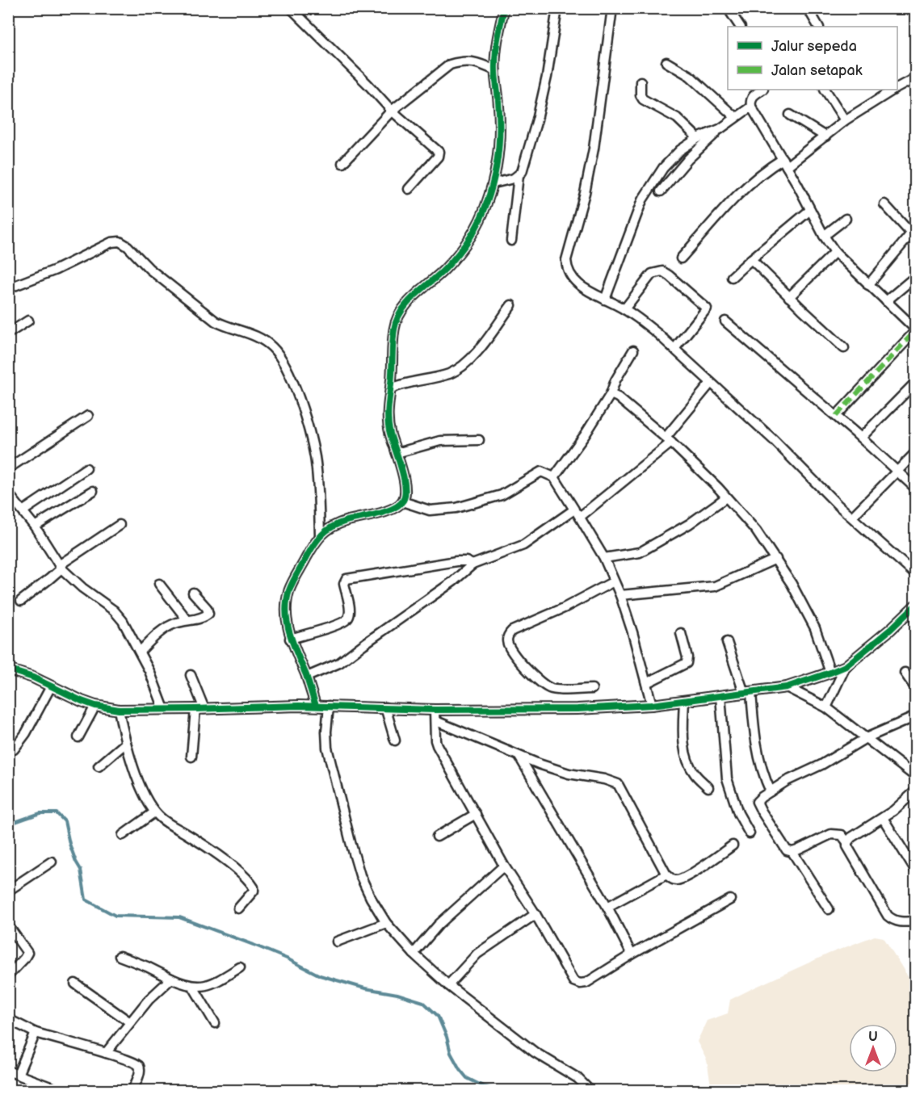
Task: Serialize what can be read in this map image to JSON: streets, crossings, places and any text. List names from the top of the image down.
{
  "legend": ["Jalur sepeda", "Jalan setapak"],
  "north": "top"
}
